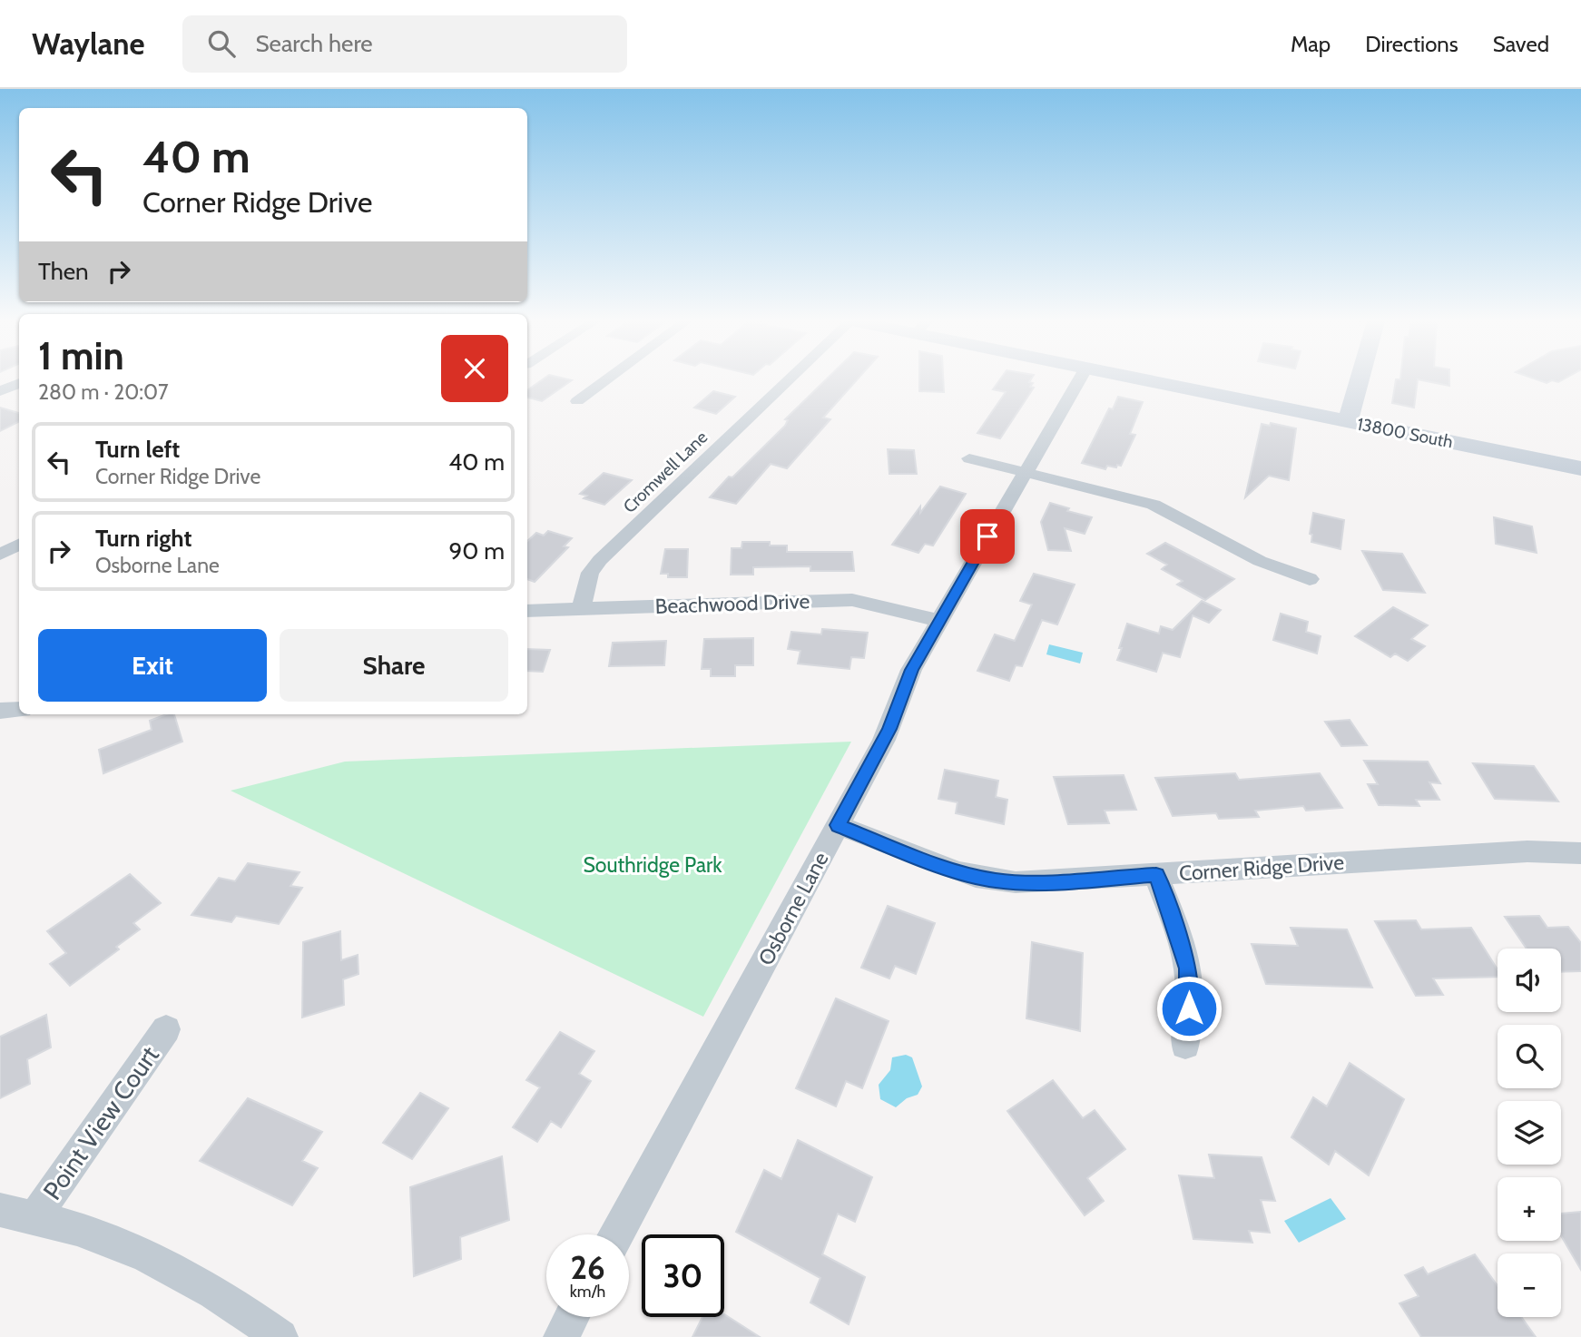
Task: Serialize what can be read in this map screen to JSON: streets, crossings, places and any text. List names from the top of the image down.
{
  "streets": {
    "main road": ["13800 South"],
    "street": [
      "Cromwell Lane",
      "Beachwood Drive",
      "Corner Ridge Drive",
      "Osborne Lane",
      "Point View Court"
    ]
  },
  "crossings": [
    ["Cromwell Lane", "Beachwood Drive"],
    ["Beachwood Drive", "Osborne Lane"],
    ["Corner Ridge Drive", "Osborne Lane"]
  ],
  "parks": ["Southridge Park"],
  "page": {
    "header": "Waylane",
    "search": "Search here",
    "nav": ["Map", "Directions", "Saved"],
    "turn": ["40 m", "Corner Ridge Drive"],
    "then": "Then",
    "heading": ["1 min", "280 m · 20:07"],
    "list": [
      {
        "name": "Turn left",
        "note": "Corner Ridge Drive",
        "value": "40 m"
      },
      {
        "name": "Turn right",
        "note": "Osborne Lane",
        "value": "90 m"
      }
    ],
    "buttons": ["Exit", "Share"],
    "map_buttons": ["+", "−"],
    "speed": "26 km/h",
    "limit": "30"
  }
}
